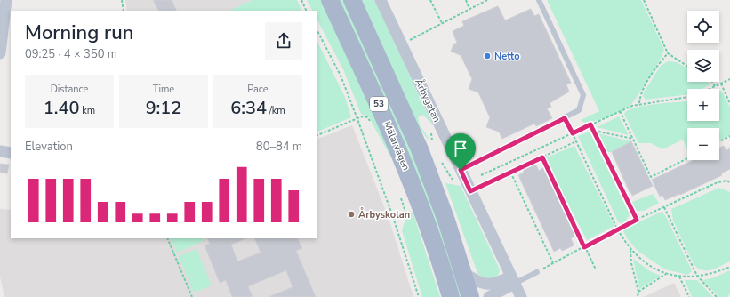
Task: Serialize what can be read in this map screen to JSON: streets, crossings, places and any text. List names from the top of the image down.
{
  "streets": {
    "main road": ["53", "Mälarvägen"],
    "street": ["Årbygatan"]
  },
  "places": ["Netto", "Årbyskolan"],
  "page": {
    "map_buttons": ["+", "−"],
    "heading": ["Morning run", "09:25 · 4 × 350 m"],
    "stats": [
      ["Distance", "1.40 km"],
      ["Time", "9:12"],
      ["Pace", "6:34 /km"]
    ],
    "chart": ["Elevation", "80–84 m"]
  }
}
